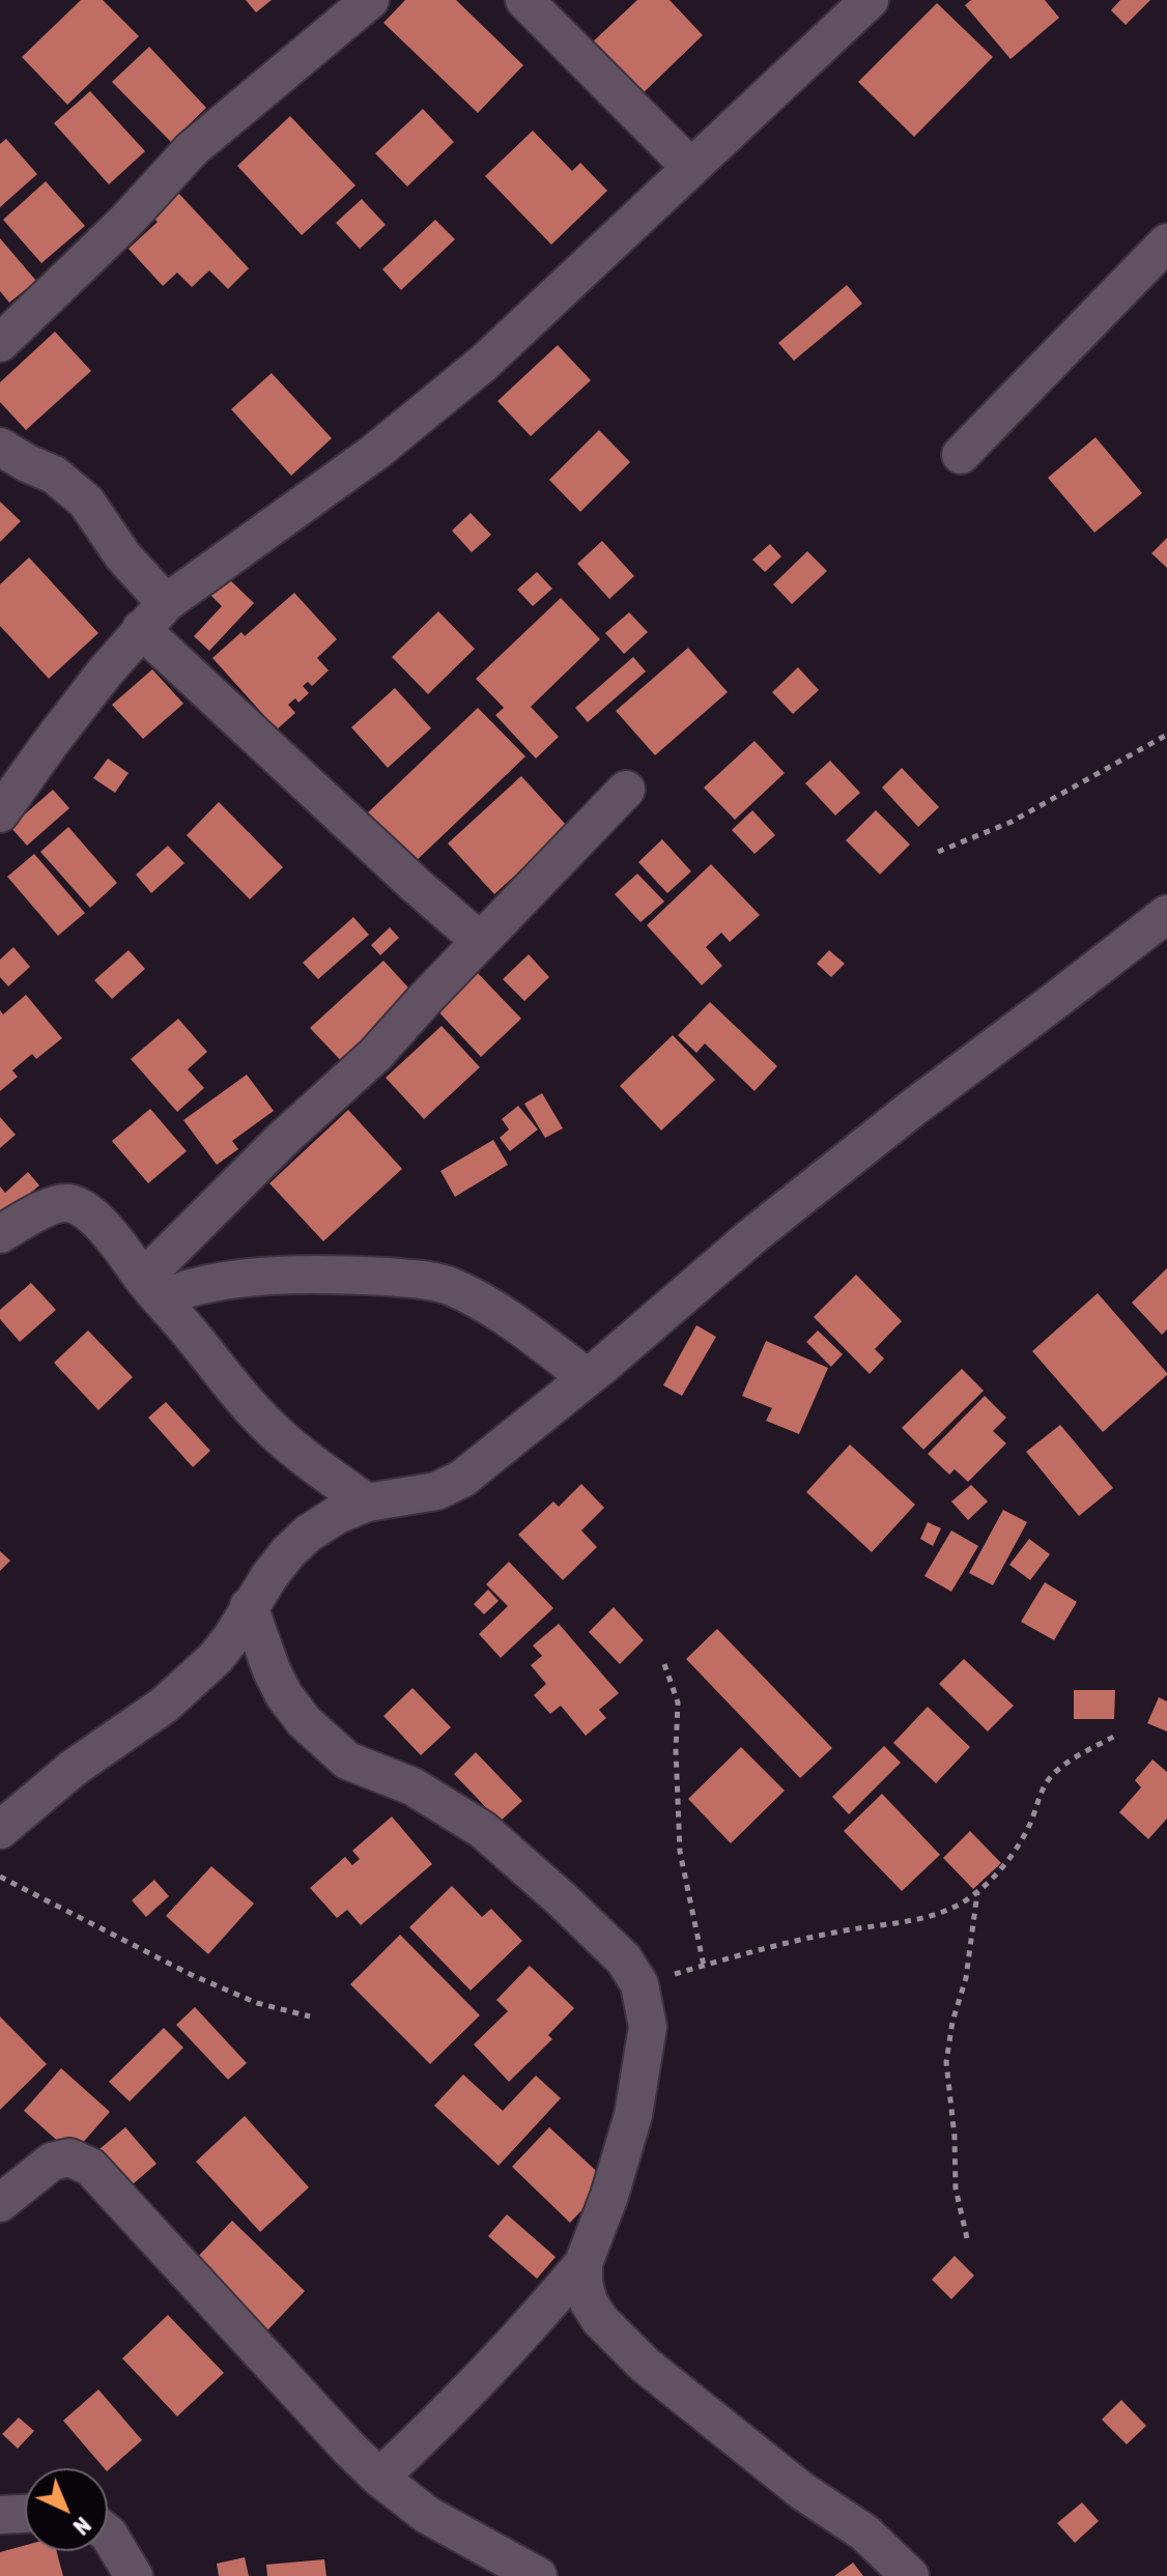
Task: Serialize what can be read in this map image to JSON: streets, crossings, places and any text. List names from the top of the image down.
{
  "north": "bottom right"
}
